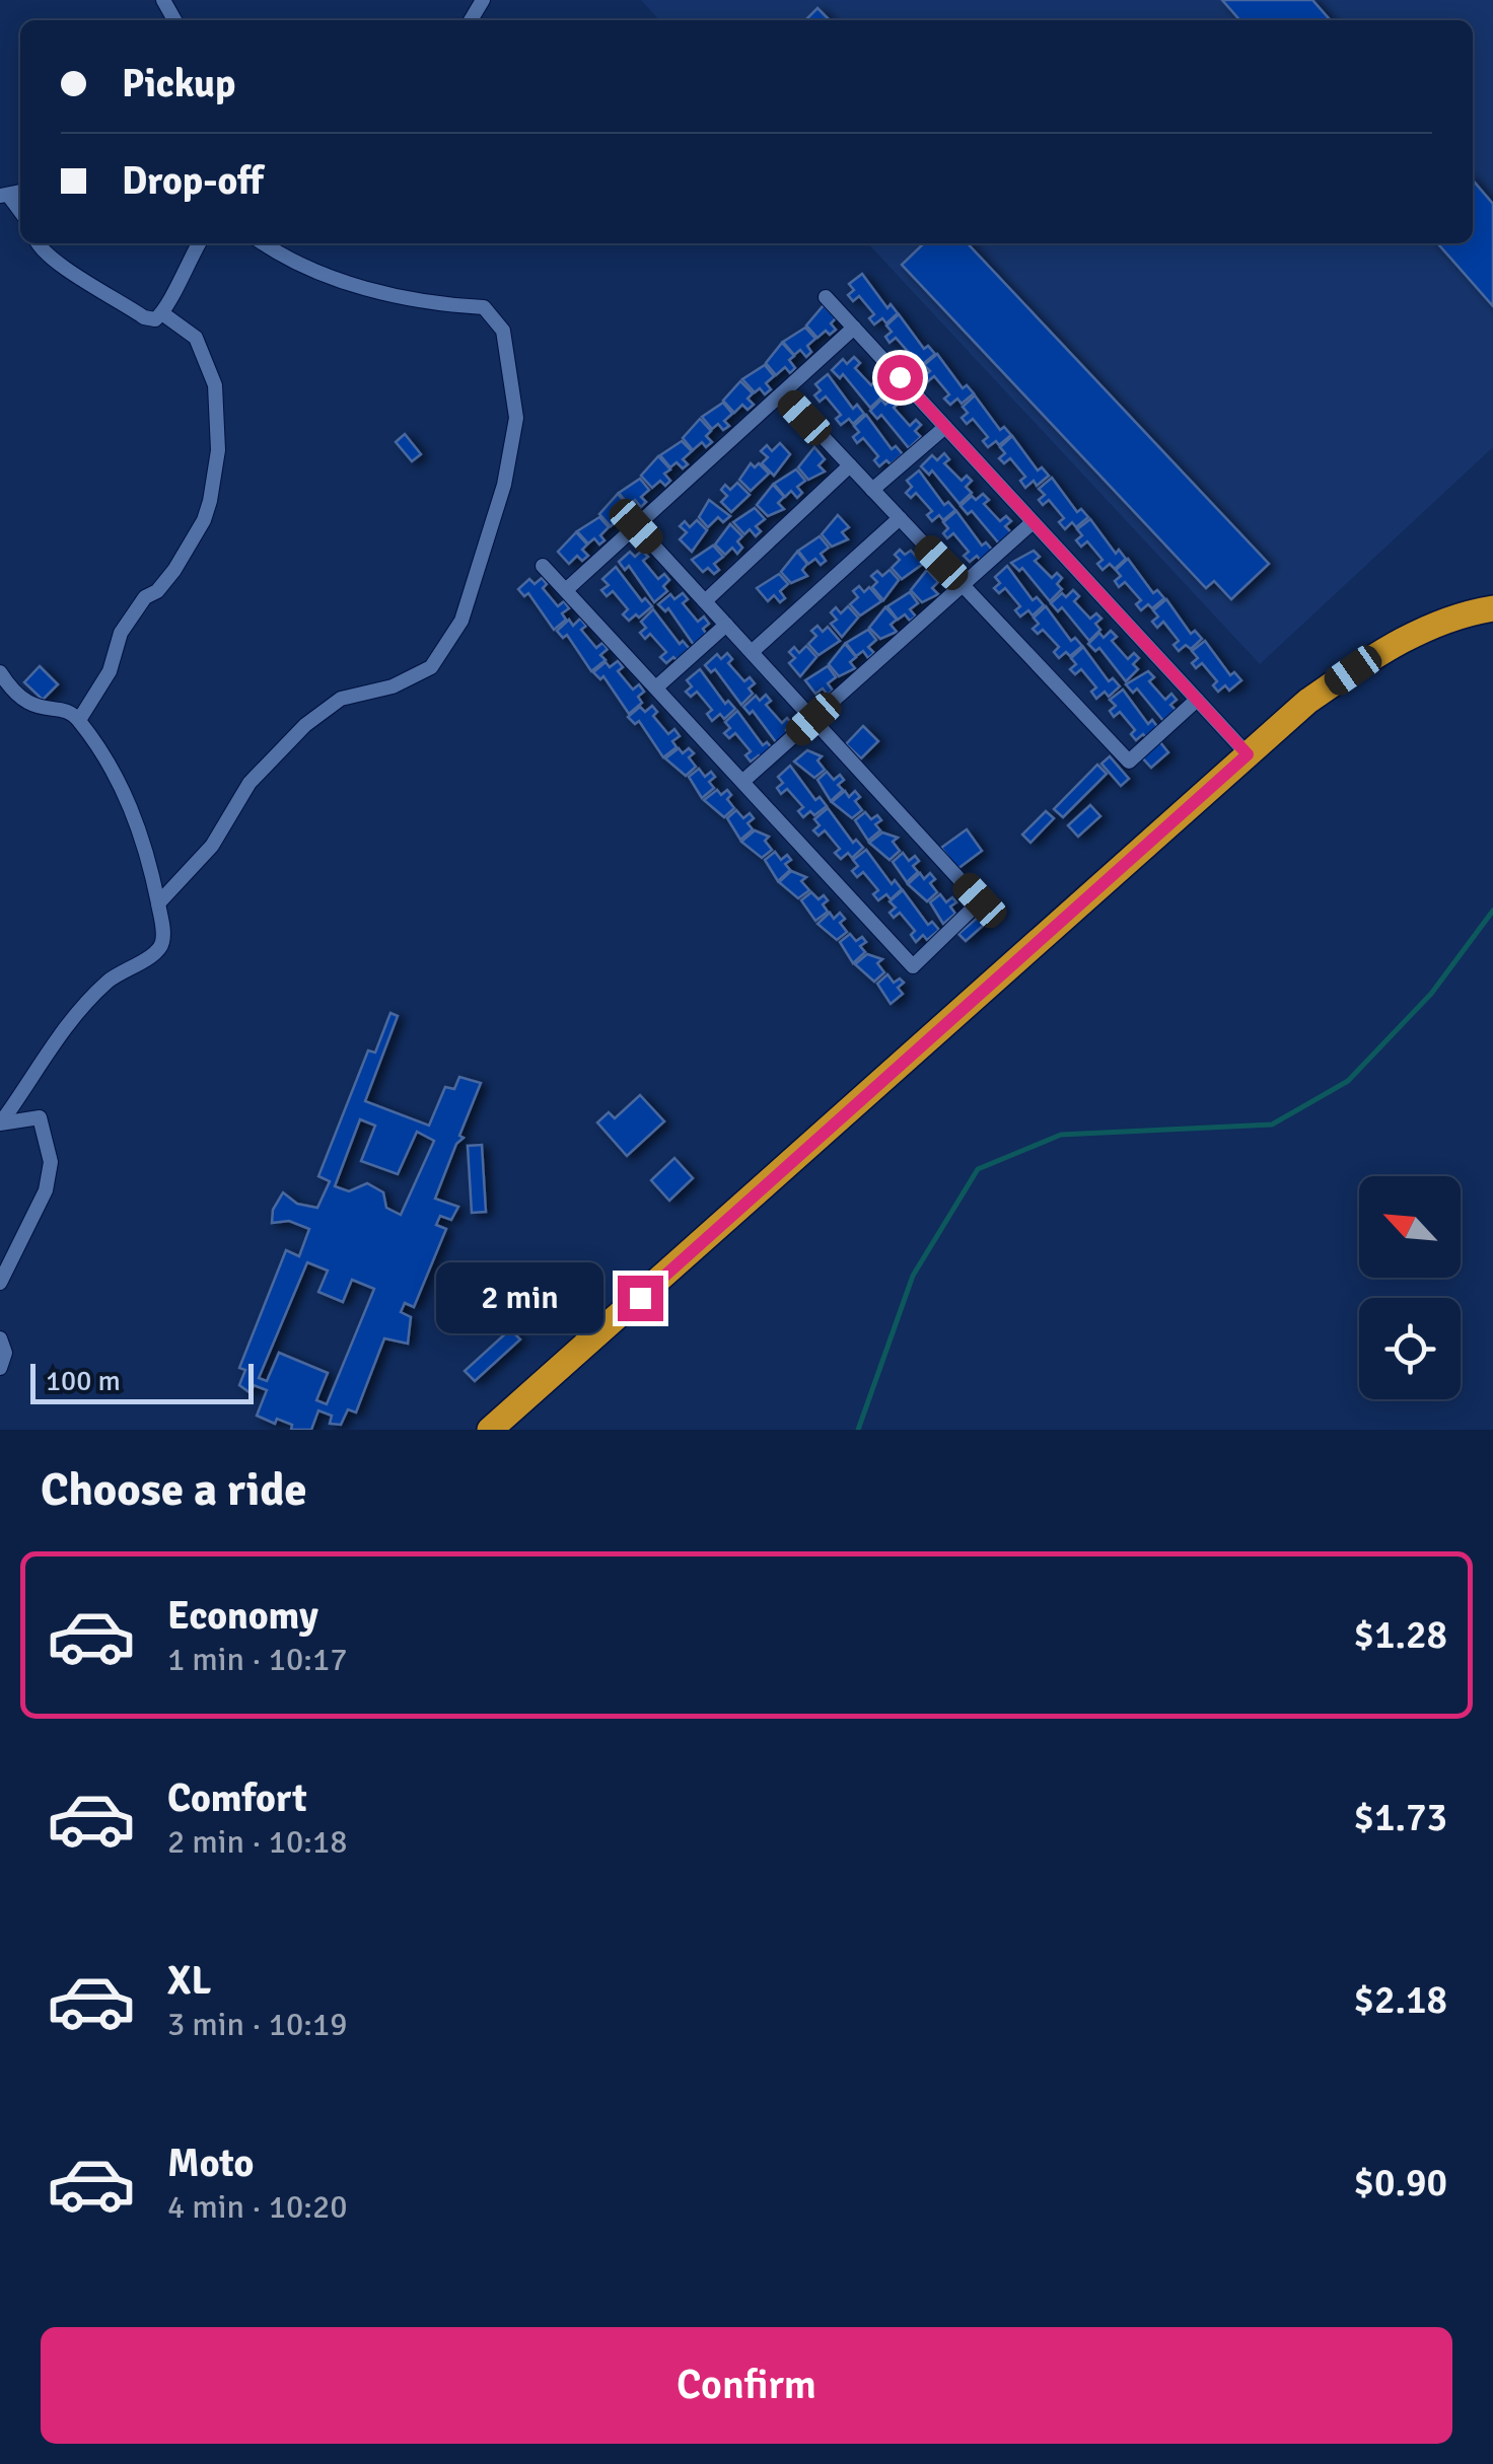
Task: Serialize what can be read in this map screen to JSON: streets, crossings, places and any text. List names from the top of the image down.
{
  "scale_bar": "100 m",
  "north": "top left",
  "page": {
    "banner": ["Pickup", "Drop-off"],
    "bubble": "2 min",
    "scale": "100 m",
    "heading": "Choose a ride",
    "list": [
      {
        "name": "Economy",
        "note": "1 min · 10:17",
        "value": "$1.28"
      },
      {
        "name": "Comfort",
        "note": "2 min · 10:18",
        "value": "$1.73"
      },
      {
        "name": "XL",
        "note": "3 min · 10:19",
        "value": "$2.18"
      },
      {
        "name": "Moto",
        "note": "4 min · 10:20",
        "value": "$0.90"
      }
    ],
    "buttons": "Confirm"
  }
}
